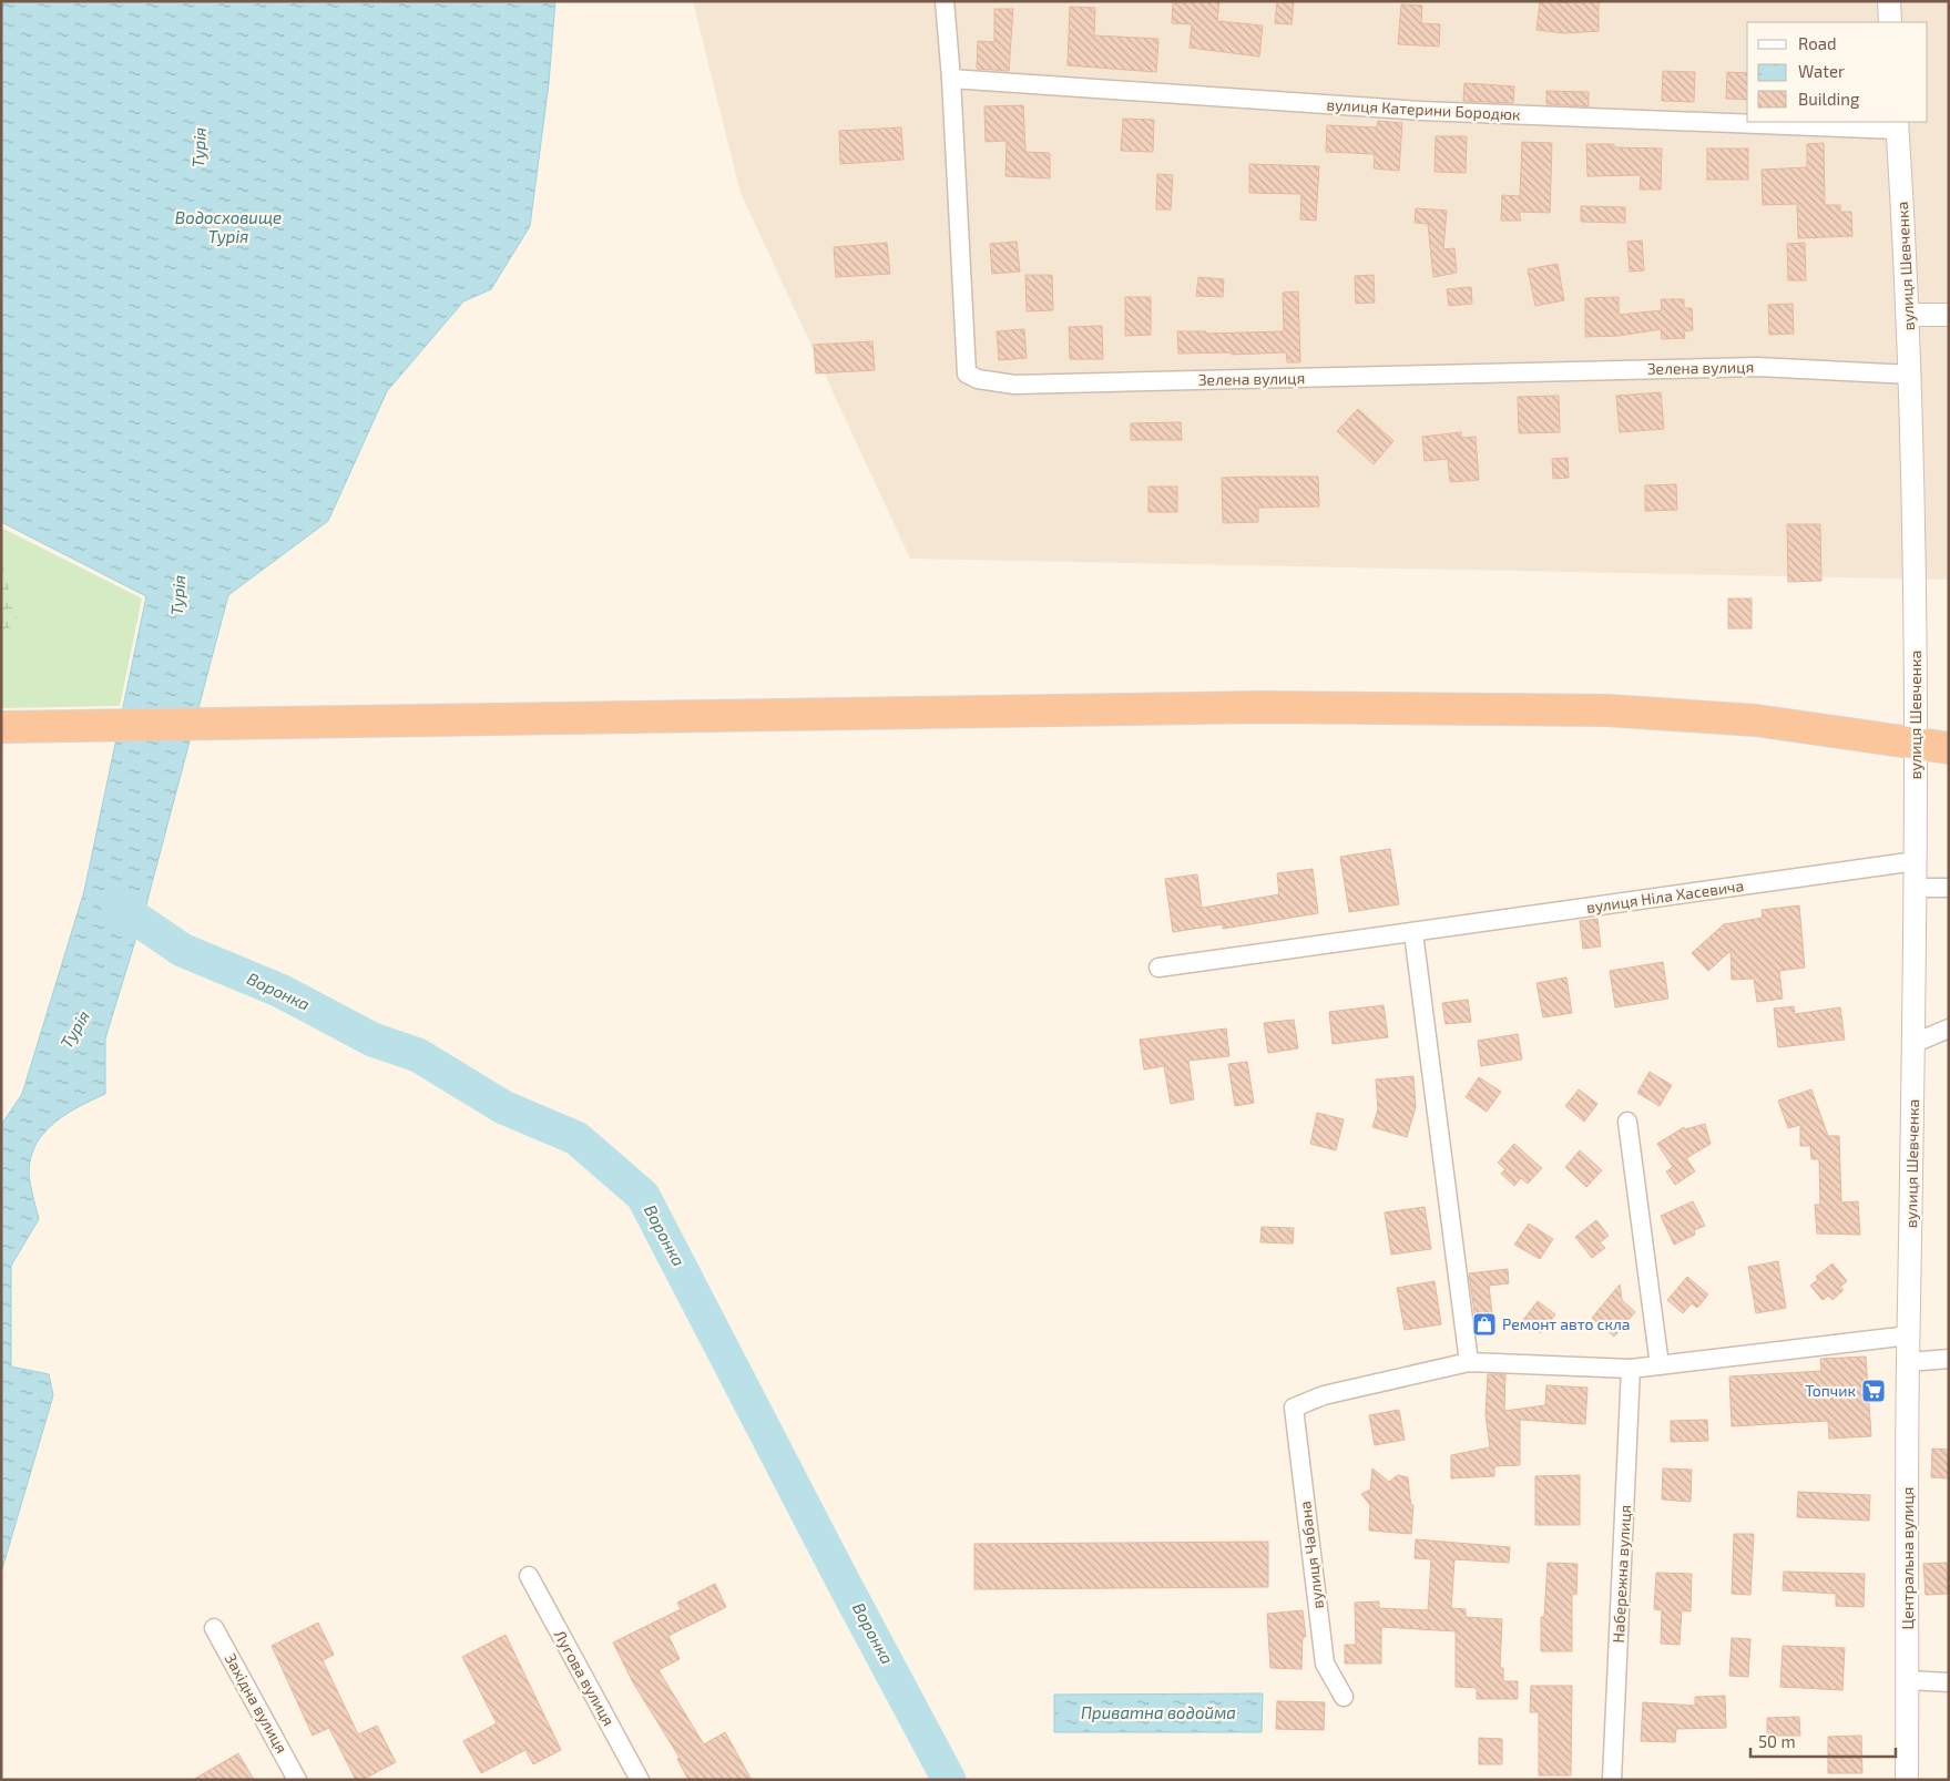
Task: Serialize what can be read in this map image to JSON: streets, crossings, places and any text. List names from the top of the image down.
{
  "streets": {
    "street": [
      "вулиця Катерини Бородюк",
      "вулиця Шевченка",
      "Зелена вулиця",
      "вулиця Ніла Хасевича",
      "вулиця Чабана",
      "Центральна вулиця",
      "Набережна вулиця",
      "Лугова вулиця",
      "Західна вулиця"
    ]
  },
  "crossings": [
    ["вулиця Катерини Бородюк", "вулиця Шевченка"],
    ["вулиця Катерини Бородюк", "Зелена вулиця"],
    ["вулиця Шевченка", "Зелена вулиця"],
    ["вулиця Шевченка", "вулиця Ніла Хасевича"],
    ["вулиця Шевченка", "Центральна вулиця"]
  ],
  "water": [
    "Турія",
    "Водосховище Турія",
    "Воронка",
    "Приватна водойма"
  ],
  "places": {
    "shop": ["Ремонт авто скла"],
    "supermarket": ["Топчик"]
  },
  "legend": ["Road", "Water", "Building"],
  "scale_bar": "50 m"
}
